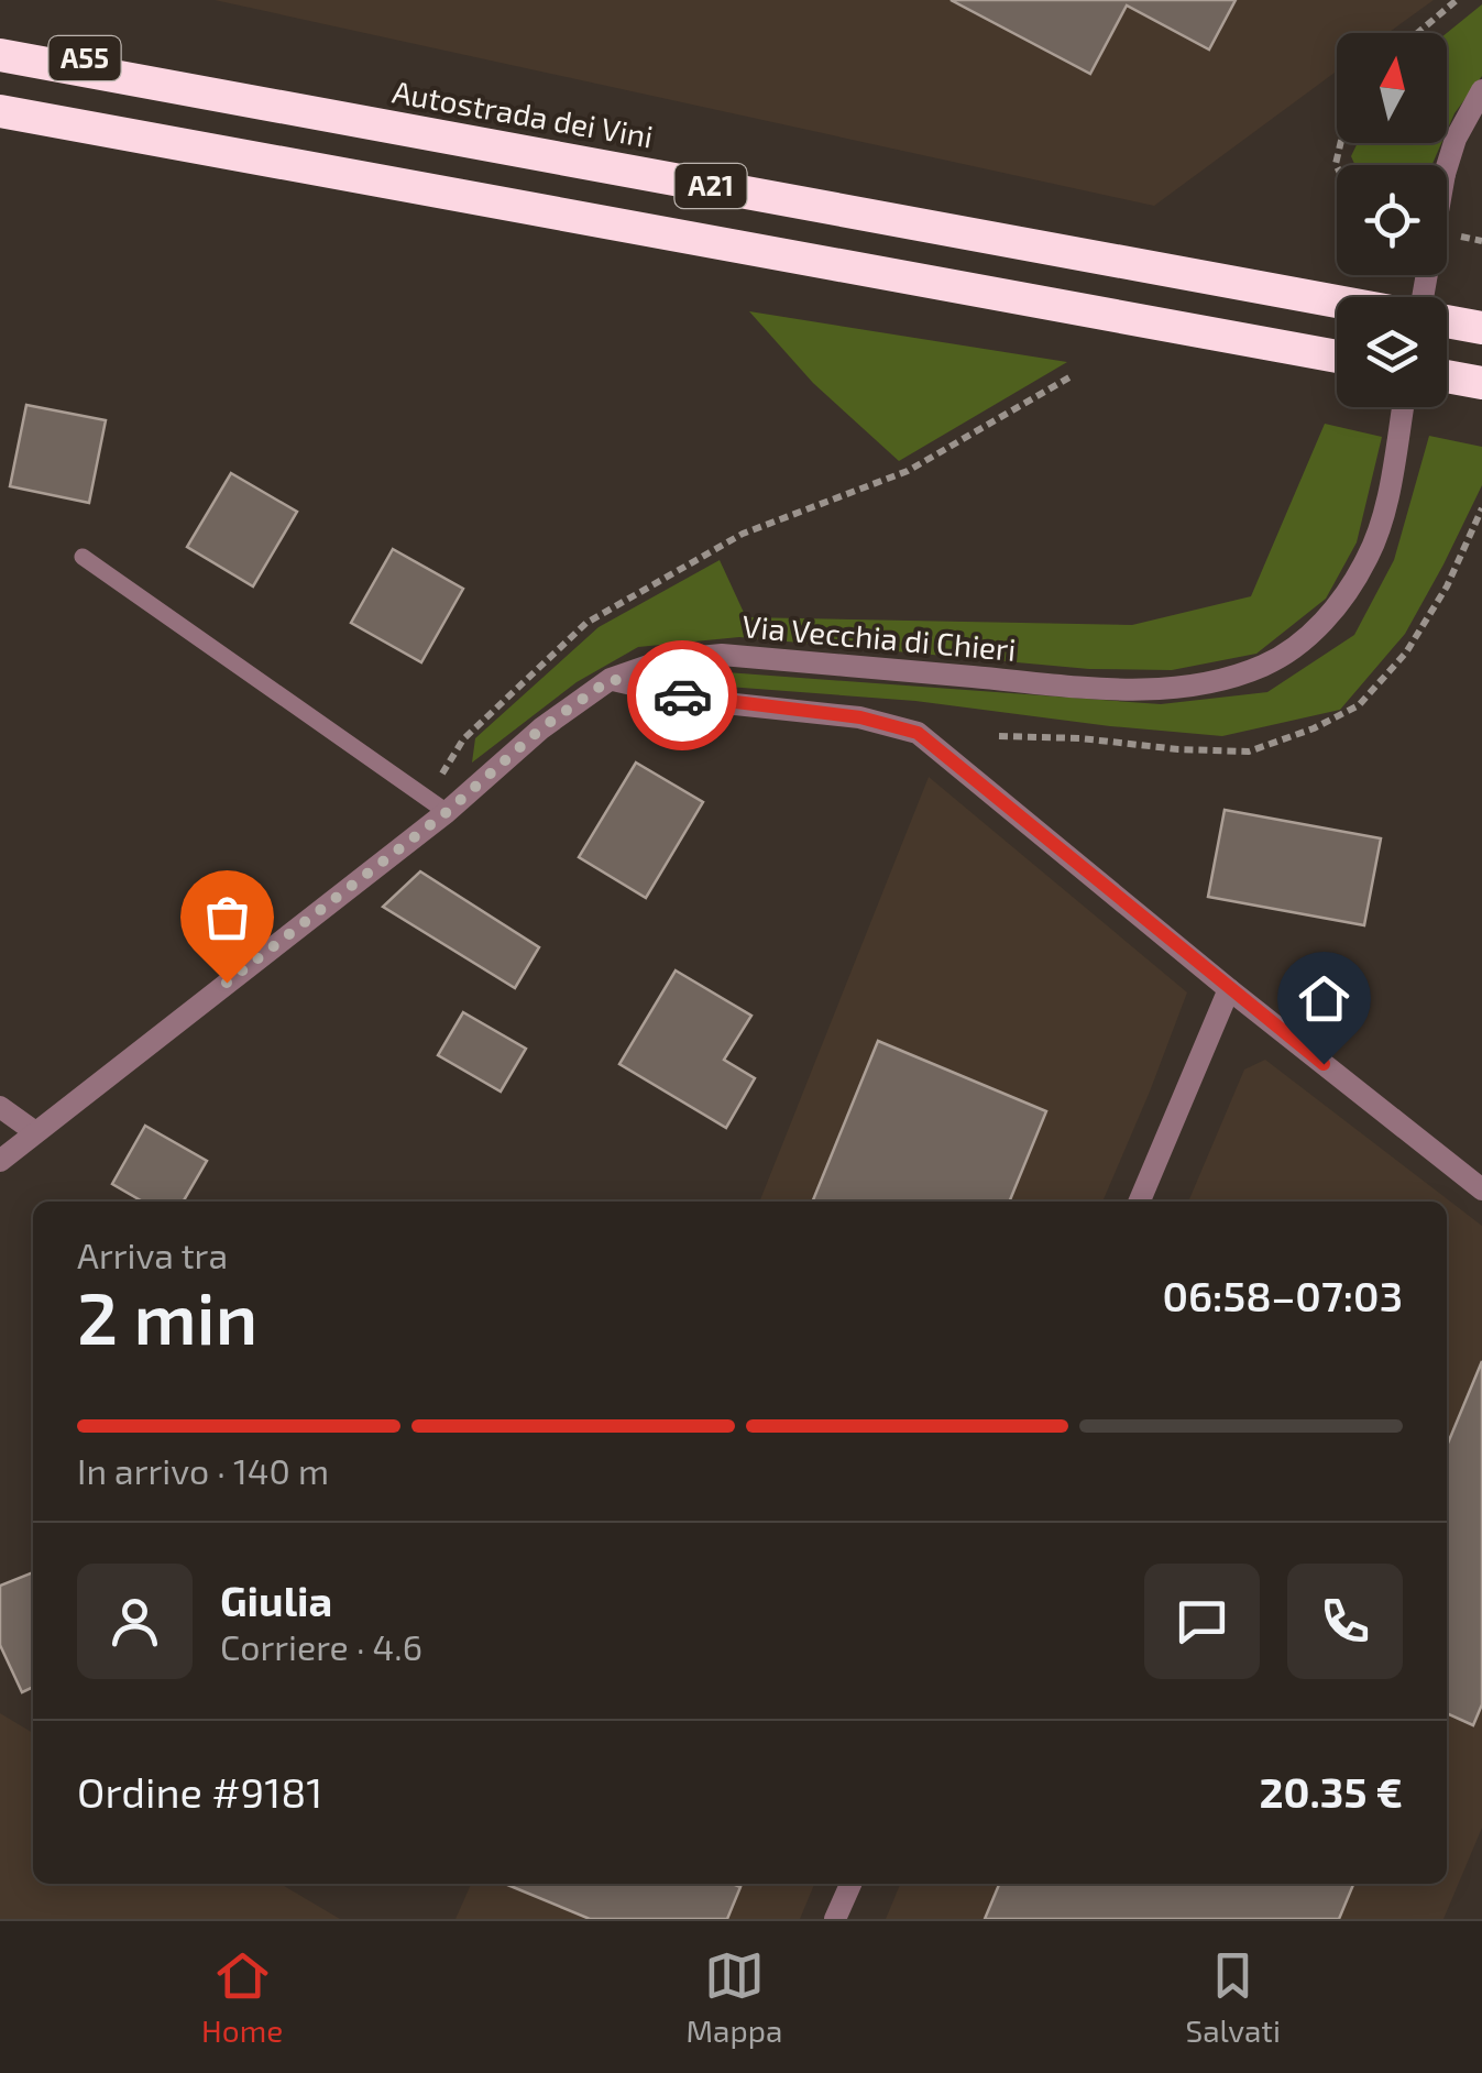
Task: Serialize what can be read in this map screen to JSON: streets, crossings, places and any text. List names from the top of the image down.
{
  "streets": {
    "highway": ["A55", "Autostrada dei Vini", "A21"],
    "street": ["Via Vecchia di Chieri"]
  },
  "crossings": [
    ["A55", "Autostrada dei Vini"]
  ],
  "north": "top",
  "page": {
    "heading": ["2 min", "Arriva tra", "06:58–07:03"],
    "panel": [
      "Giulia",
      "Corriere · 4.6",
      "Ordine #9181",
      "20.35 €"
    ],
    "bar": "In arrivo · 140 m",
    "tabs": ["Home", "Mappa", "Salvati"]
  }
}
